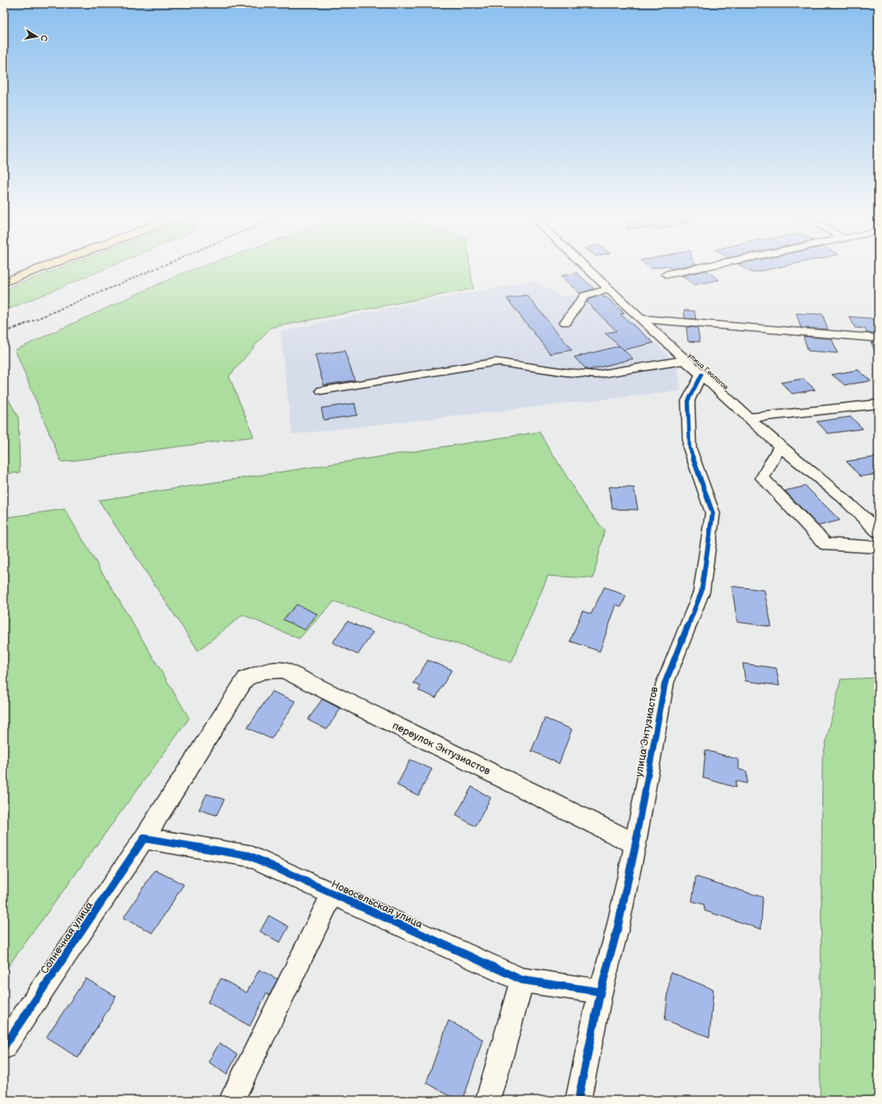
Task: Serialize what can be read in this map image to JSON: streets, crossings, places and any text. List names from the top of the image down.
{
  "streets": {
    "street": [
      "улица Геологов",
      "улица Энтузиастов",
      "переулок Энтузиастов",
      "Новосельская улица",
      "Солнечная улица"
    ]
  },
  "crossings": [
    ["улица Геологов", "улица Энтузиастов"],
    ["улица Энтузиастов", "переулок Энтузиастов"],
    ["улица Энтузиастов", "Новосельская улица"],
    ["переулок Энтузиастов", "Солнечная улица"],
    ["Новосельская улица", "Солнечная улица"]
  ],
  "north": "right"
}
